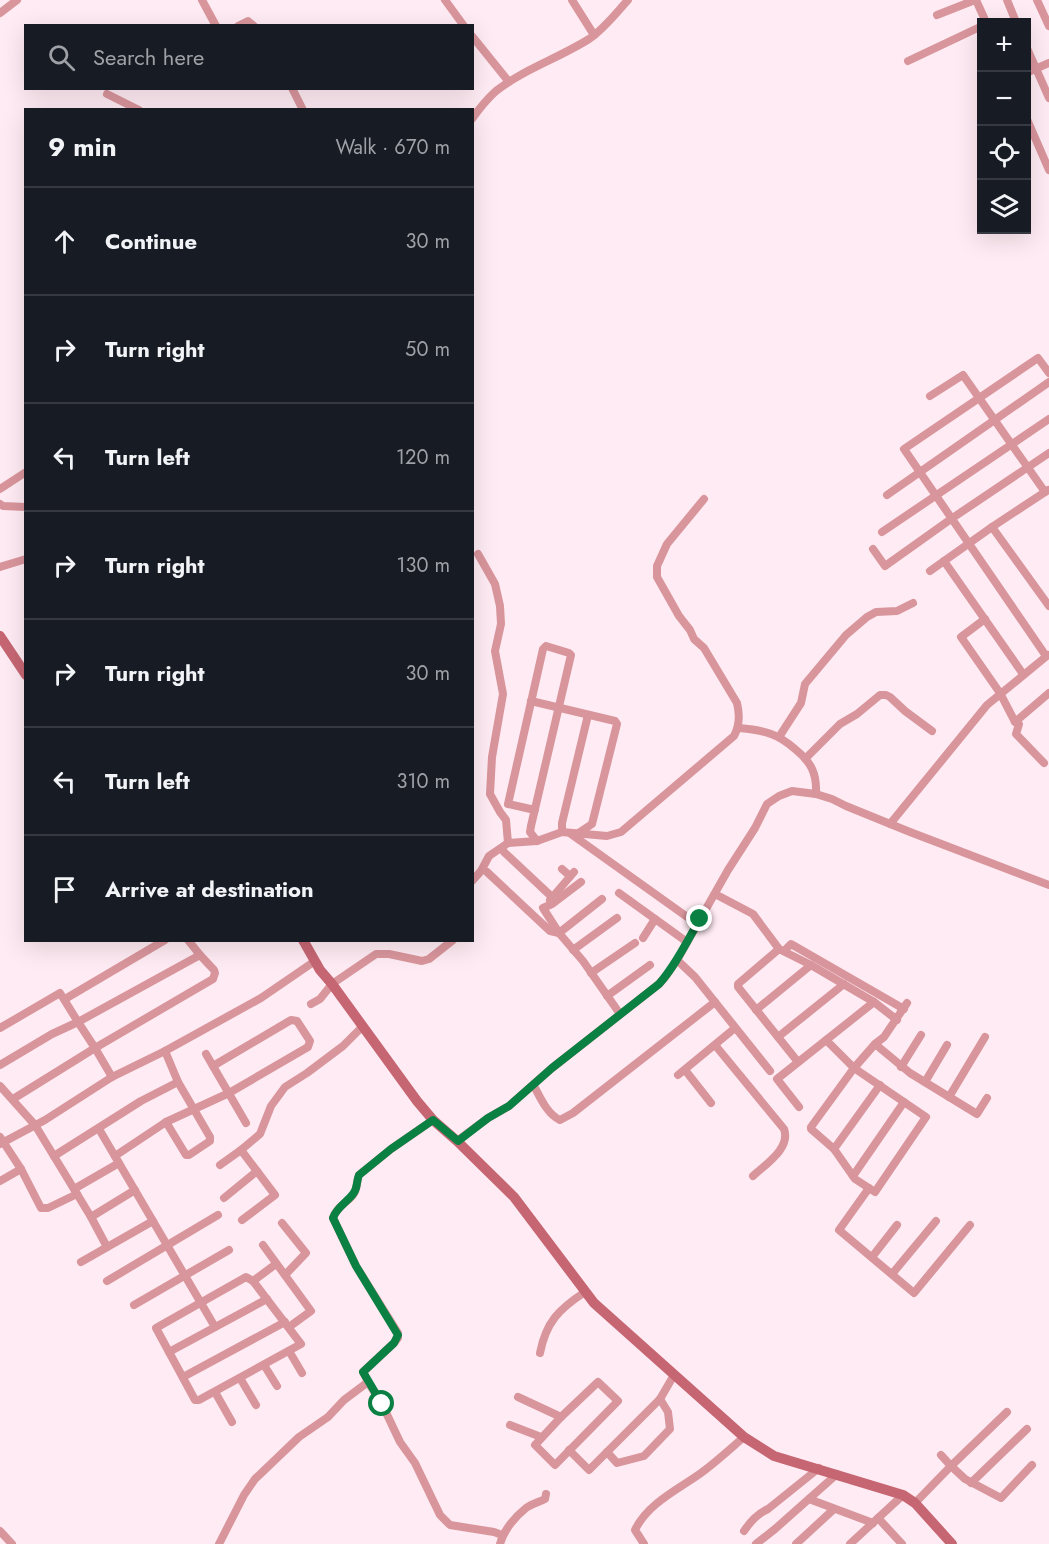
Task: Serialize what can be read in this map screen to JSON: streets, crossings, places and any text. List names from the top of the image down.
{
  "page": {
    "map_buttons": ["+", "−"],
    "search": "Search here",
    "heading": ["9 min", "Walk · 670 m"],
    "list": [
      ["Continue", "30 m"],
      ["Turn right", "50 m"],
      ["Turn left", "120 m"],
      ["Turn right", "130 m"],
      ["Turn right", "30 m"],
      ["Turn left", "310 m"],
      "Arrive at destination"
    ]
  }
}
